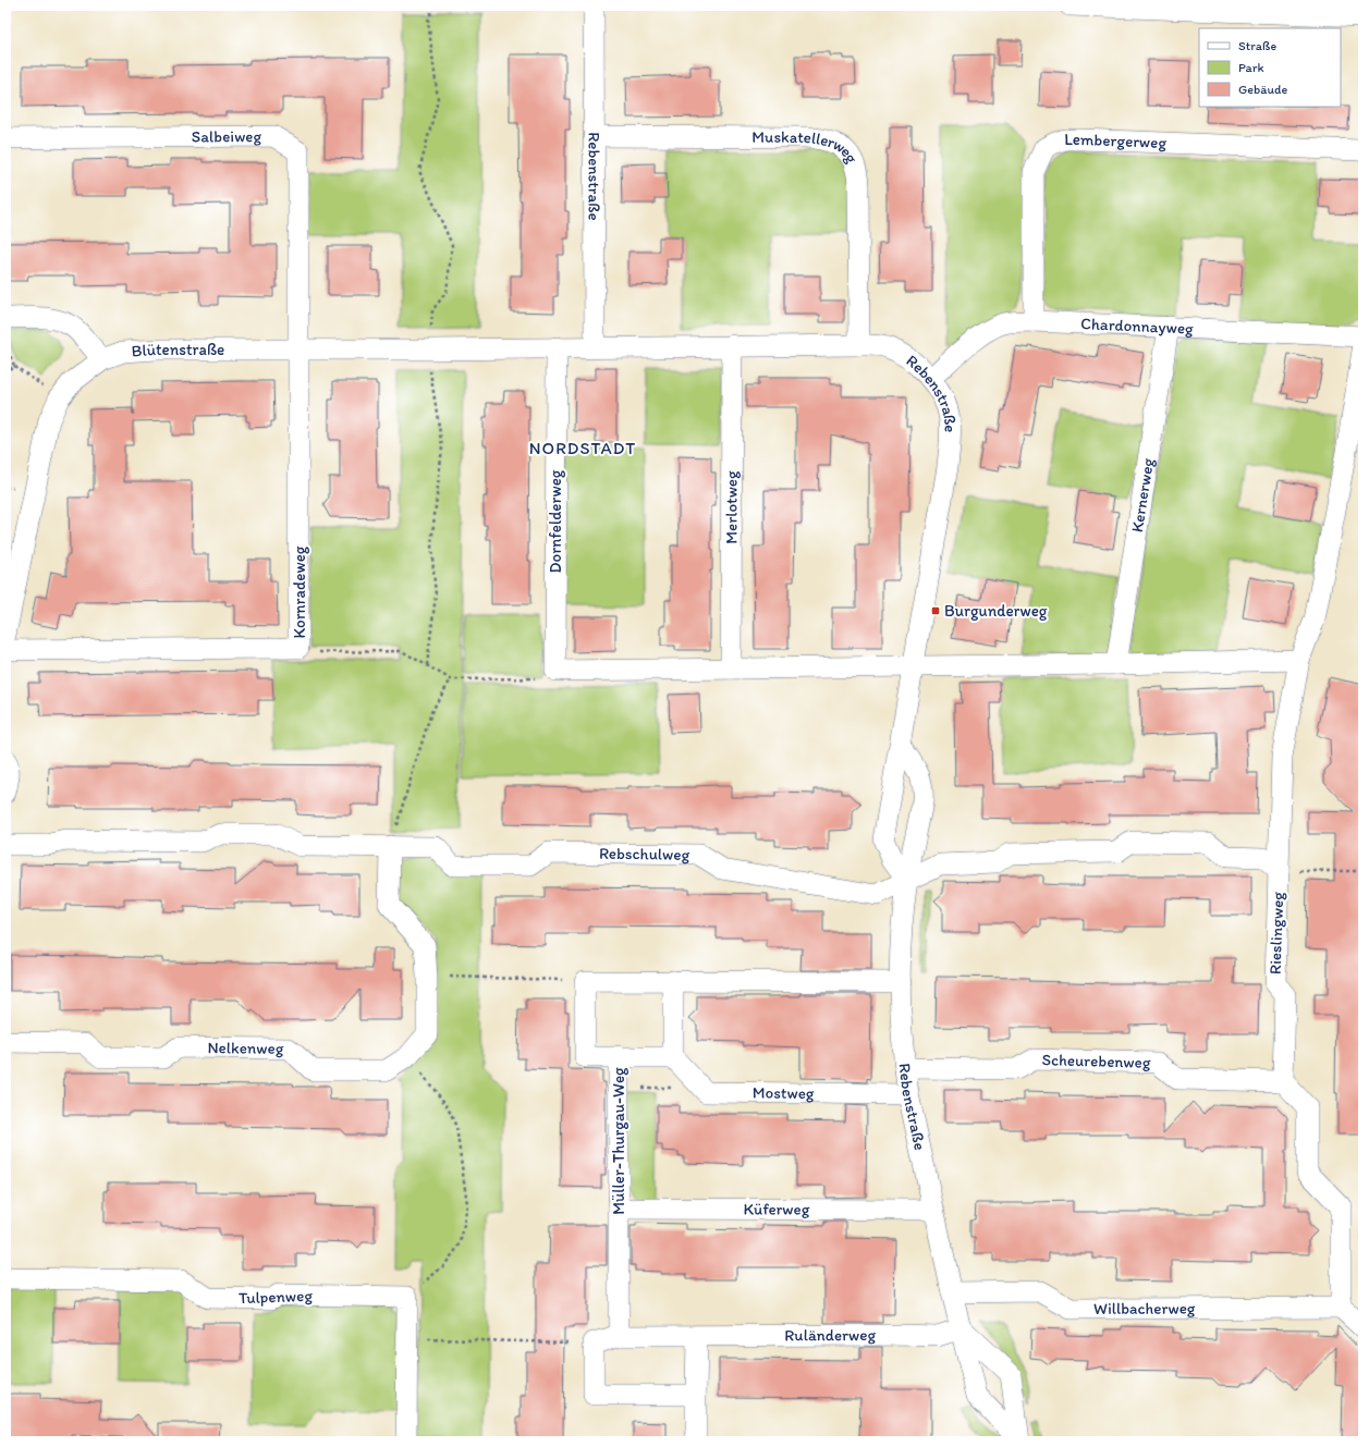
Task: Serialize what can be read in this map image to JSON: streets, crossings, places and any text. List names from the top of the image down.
{
  "streets": {
    "street": [
      "Salbeiweg",
      "Lembergerweg",
      "Muskatellerweg",
      "Rebenstraße",
      "Chardonnayweg",
      "Blütenstraße",
      "Kernerweg",
      "Merlotweg",
      "Dornfelderweg",
      "Kornradeweg",
      "Rebschulweg",
      "Rieslingweg",
      "Nelkenweg",
      "Scheurebenweg",
      "Mostweg",
      "Müller-Thurgau-Weg",
      "Küferweg",
      "Tulpenweg",
      "Willbacherweg",
      "Ruländerweg"
    ]
  },
  "crossings": [
    ["Salbeiweg", "Blütenstraße"],
    ["Salbeiweg", "Kornradeweg"],
    ["Lembergerweg", "Chardonnayweg"],
    ["Muskatellerweg", "Rebenstraße"],
    ["Rebenstraße", "Chardonnayweg"],
    ["Rebenstraße", "Blütenstraße"],
    ["Rebenstraße", "Merlotweg"],
    ["Rebenstraße", "Dornfelderweg"],
    ["Rebenstraße", "Rebschulweg"],
    ["Rebenstraße", "Scheurebenweg"],
    ["Rebenstraße", "Mostweg"],
    ["Rebenstraße", "Küferweg"],
    ["Rebenstraße", "Willbacherweg"],
    ["Rebenstraße", "Ruländerweg"],
    ["Chardonnayweg", "Kernerweg"],
    ["Blütenstraße", "Dornfelderweg"],
    ["Blütenstraße", "Kornradeweg"],
    ["Rebschulweg", "Rieslingweg"],
    ["Rebschulweg", "Nelkenweg"],
    ["Rieslingweg", "Scheurebenweg"],
    ["Müller-Thurgau-Weg", "Küferweg"],
    ["Müller-Thurgau-Weg", "Ruländerweg"]
  ],
  "districts": ["NORDSTADT"],
  "places": {
    "transit": ["Burgunderweg"]
  },
  "legend": ["Straße", "Park", "Gebäude"]
}
